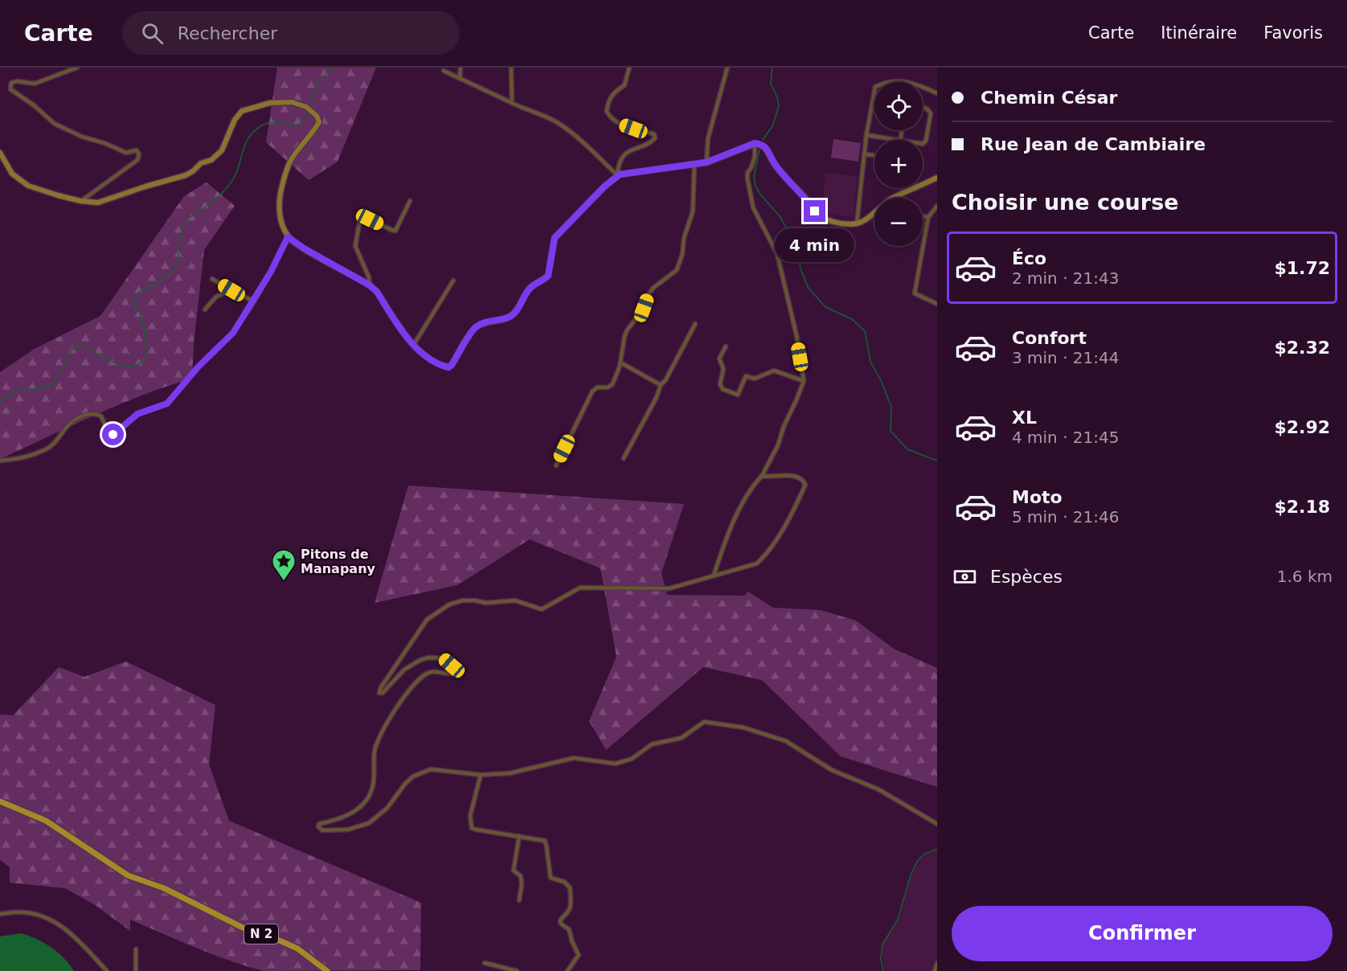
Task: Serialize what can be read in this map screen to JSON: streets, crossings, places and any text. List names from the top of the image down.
{
  "streets": {
    "main road": ["N 2"]
  },
  "places": {
    "place": ["Pitons de Manapany"]
  },
  "page": {
    "header": "Carte",
    "search": "Rechercher",
    "nav": ["Carte", "Itinéraire", "Favoris"],
    "banner": ["Chemin César", "Rue Jean de Cambiaire"],
    "map_buttons": ["+", "−"],
    "heading": "Choisir une course",
    "bubble": "4 min",
    "list": [
      {
        "name": "Éco",
        "note": "2 min · 21:43",
        "value": "$1.72"
      },
      {
        "name": "Confort",
        "note": "3 min · 21:44",
        "value": "$2.32"
      },
      {
        "name": "XL",
        "note": "4 min · 21:45",
        "value": "$2.92"
      },
      {
        "name": "Moto",
        "note": "5 min · 21:46",
        "value": "$2.18"
      }
    ],
    "pay": ["Espèces", "1.6 km"],
    "buttons": "Confirmer"
  }
}
